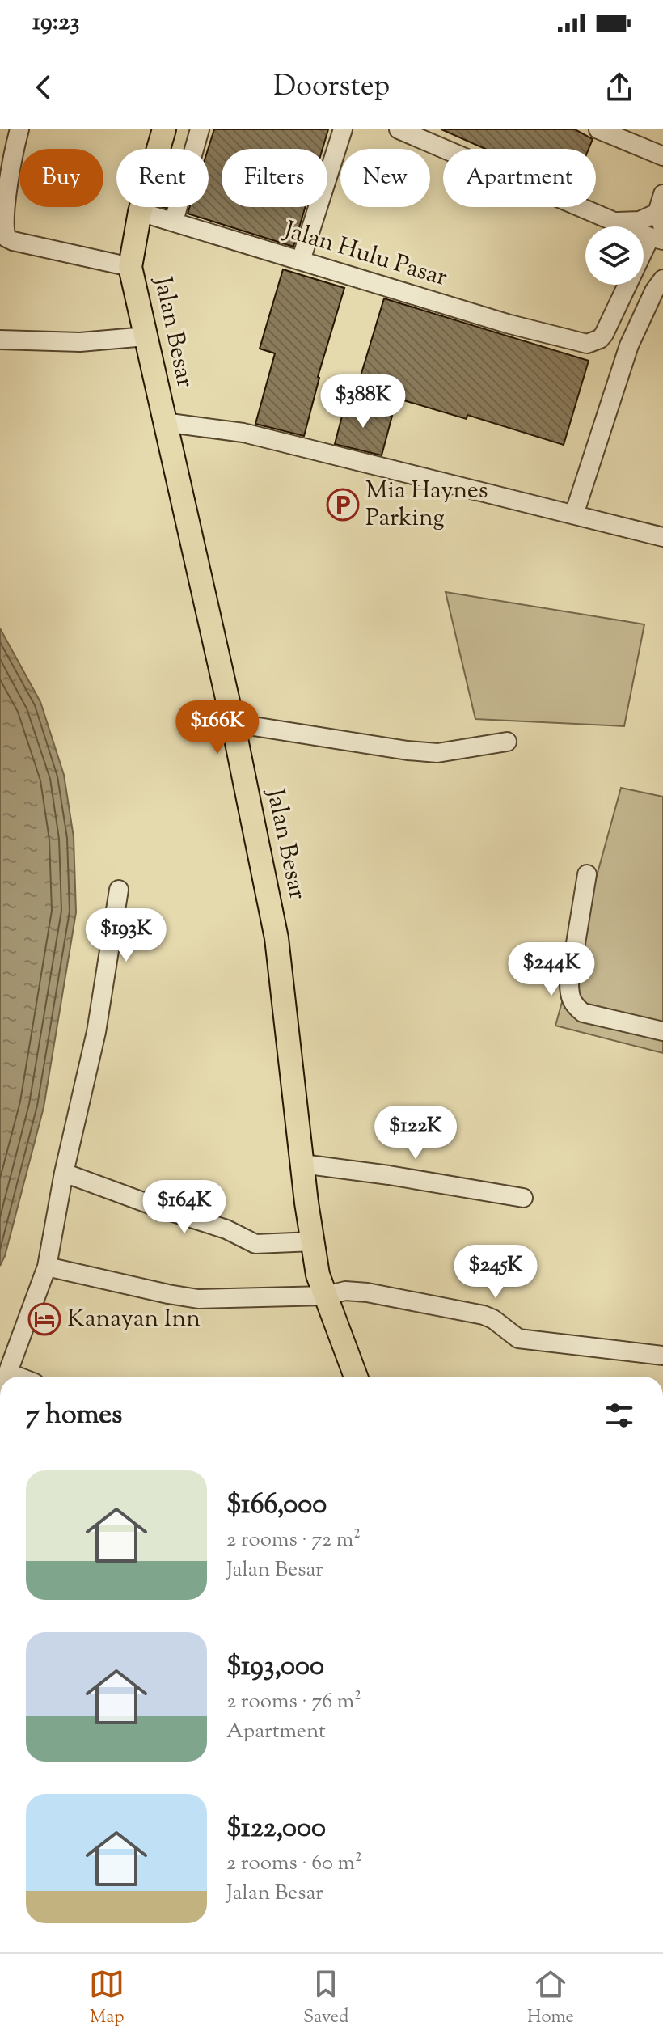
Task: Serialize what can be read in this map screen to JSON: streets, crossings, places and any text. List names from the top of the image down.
{
  "streets": {
    "main road": ["Jalan Besar"],
    "street": ["Jalan Hulu Pasar"]
  },
  "crossings": [
    ["Jalan Hulu Pasar", "Jalan Besar"]
  ],
  "places": {
    "parking": ["Mia Haynes Parking"],
    "hotel": ["Kanayan Inn"]
  },
  "page": {
    "status": "19:23",
    "header": "Doorstep",
    "chip": [
      "Buy",
      "Rent",
      "Filters",
      "New",
      "Apartment"
    ],
    "price": [
      "$388K",
      "$166K",
      "$193K",
      "$244K",
      "$122K",
      "$164K",
      "$245K"
    ],
    "heading": "7 homes",
    "list": [
      {
        "name": "$166,000",
        "note": "2 rooms · 72 m² · Jalan Besar"
      },
      {
        "name": "$193,000",
        "note": "2 rooms · 76 m² · Apartment"
      },
      {
        "name": "$122,000",
        "note": "2 rooms · 60 m² · Jalan Besar"
      }
    ],
    "tabs": ["Map", "Saved", "Home"]
  }
}
